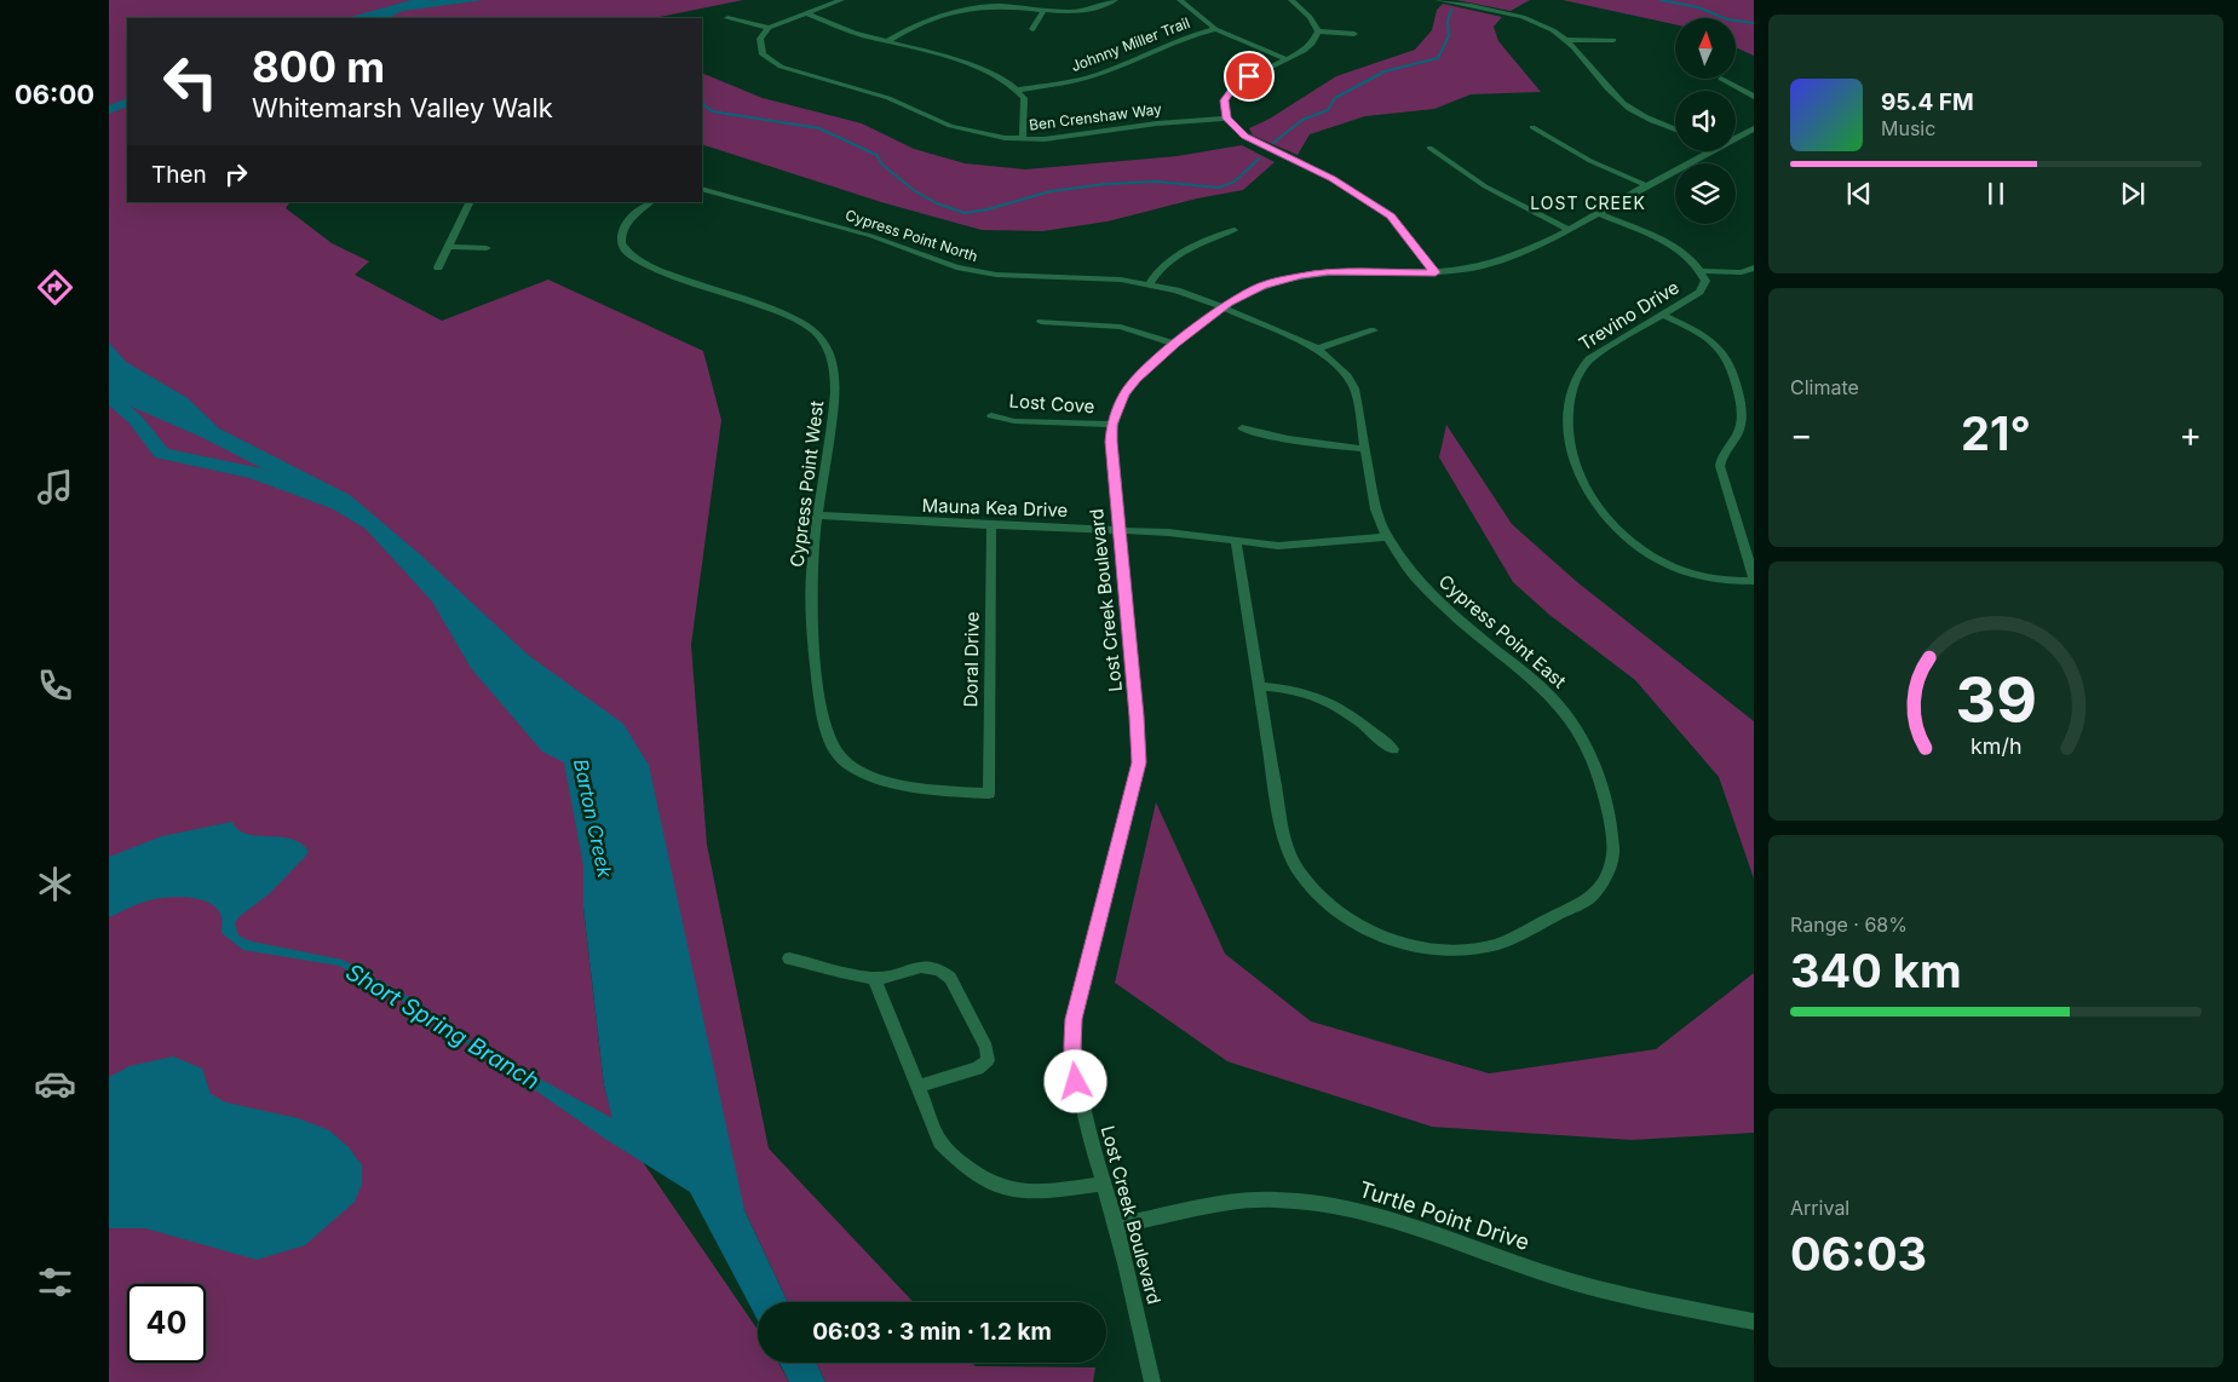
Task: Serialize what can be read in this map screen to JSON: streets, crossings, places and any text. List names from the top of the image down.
{
  "streets": {
    "street": [
      "Johnny Miller Trail",
      "Ben Crenshaw Way",
      "Cypress Point North",
      "Trevino Drive",
      "Lost Cove",
      "Cypress Point West",
      "Mauna Kea Drive",
      "Lost Creek Boulevard",
      "Cypress Point East",
      "Doral Drive",
      "Turtle Point Drive"
    ]
  },
  "crossings": [
    ["Cypress Point North", "Lost Creek Boulevard"],
    ["Cypress Point North", "Cypress Point East"],
    ["Trevino Drive", "Lost Creek Boulevard"],
    ["Lost Cove", "Lost Creek Boulevard"],
    ["Cypress Point West", "Mauna Kea Drive"],
    ["Cypress Point West", "Doral Drive"],
    ["Mauna Kea Drive", "Lost Creek Boulevard"],
    ["Mauna Kea Drive", "Cypress Point East"],
    ["Mauna Kea Drive", "Doral Drive"],
    ["Lost Creek Boulevard", "Cypress Point East"],
    ["Lost Creek Boulevard", "Turtle Point Drive"]
  ],
  "districts": ["LOST CREEK"],
  "water": ["Barton Creek", "Short Spring Branch"],
  "north": "top",
  "page": {
    "tabs": "06:00",
    "turn": ["800 m", "Whitemarsh Valley Walk"],
    "song": ["95.4 FM", "Music"],
    "then": "Then",
    "tile": [
      "Climate",
      ["Range · 68%", "340 km"],
      ["Arrival", "06:03"]
    ],
    "heat": ["−", "21°", "+"],
    "limit": "40",
    "trip": "06:03 · 3 min · 1.2 km",
    "gauge": ["39", "km/h"]
  }
}
